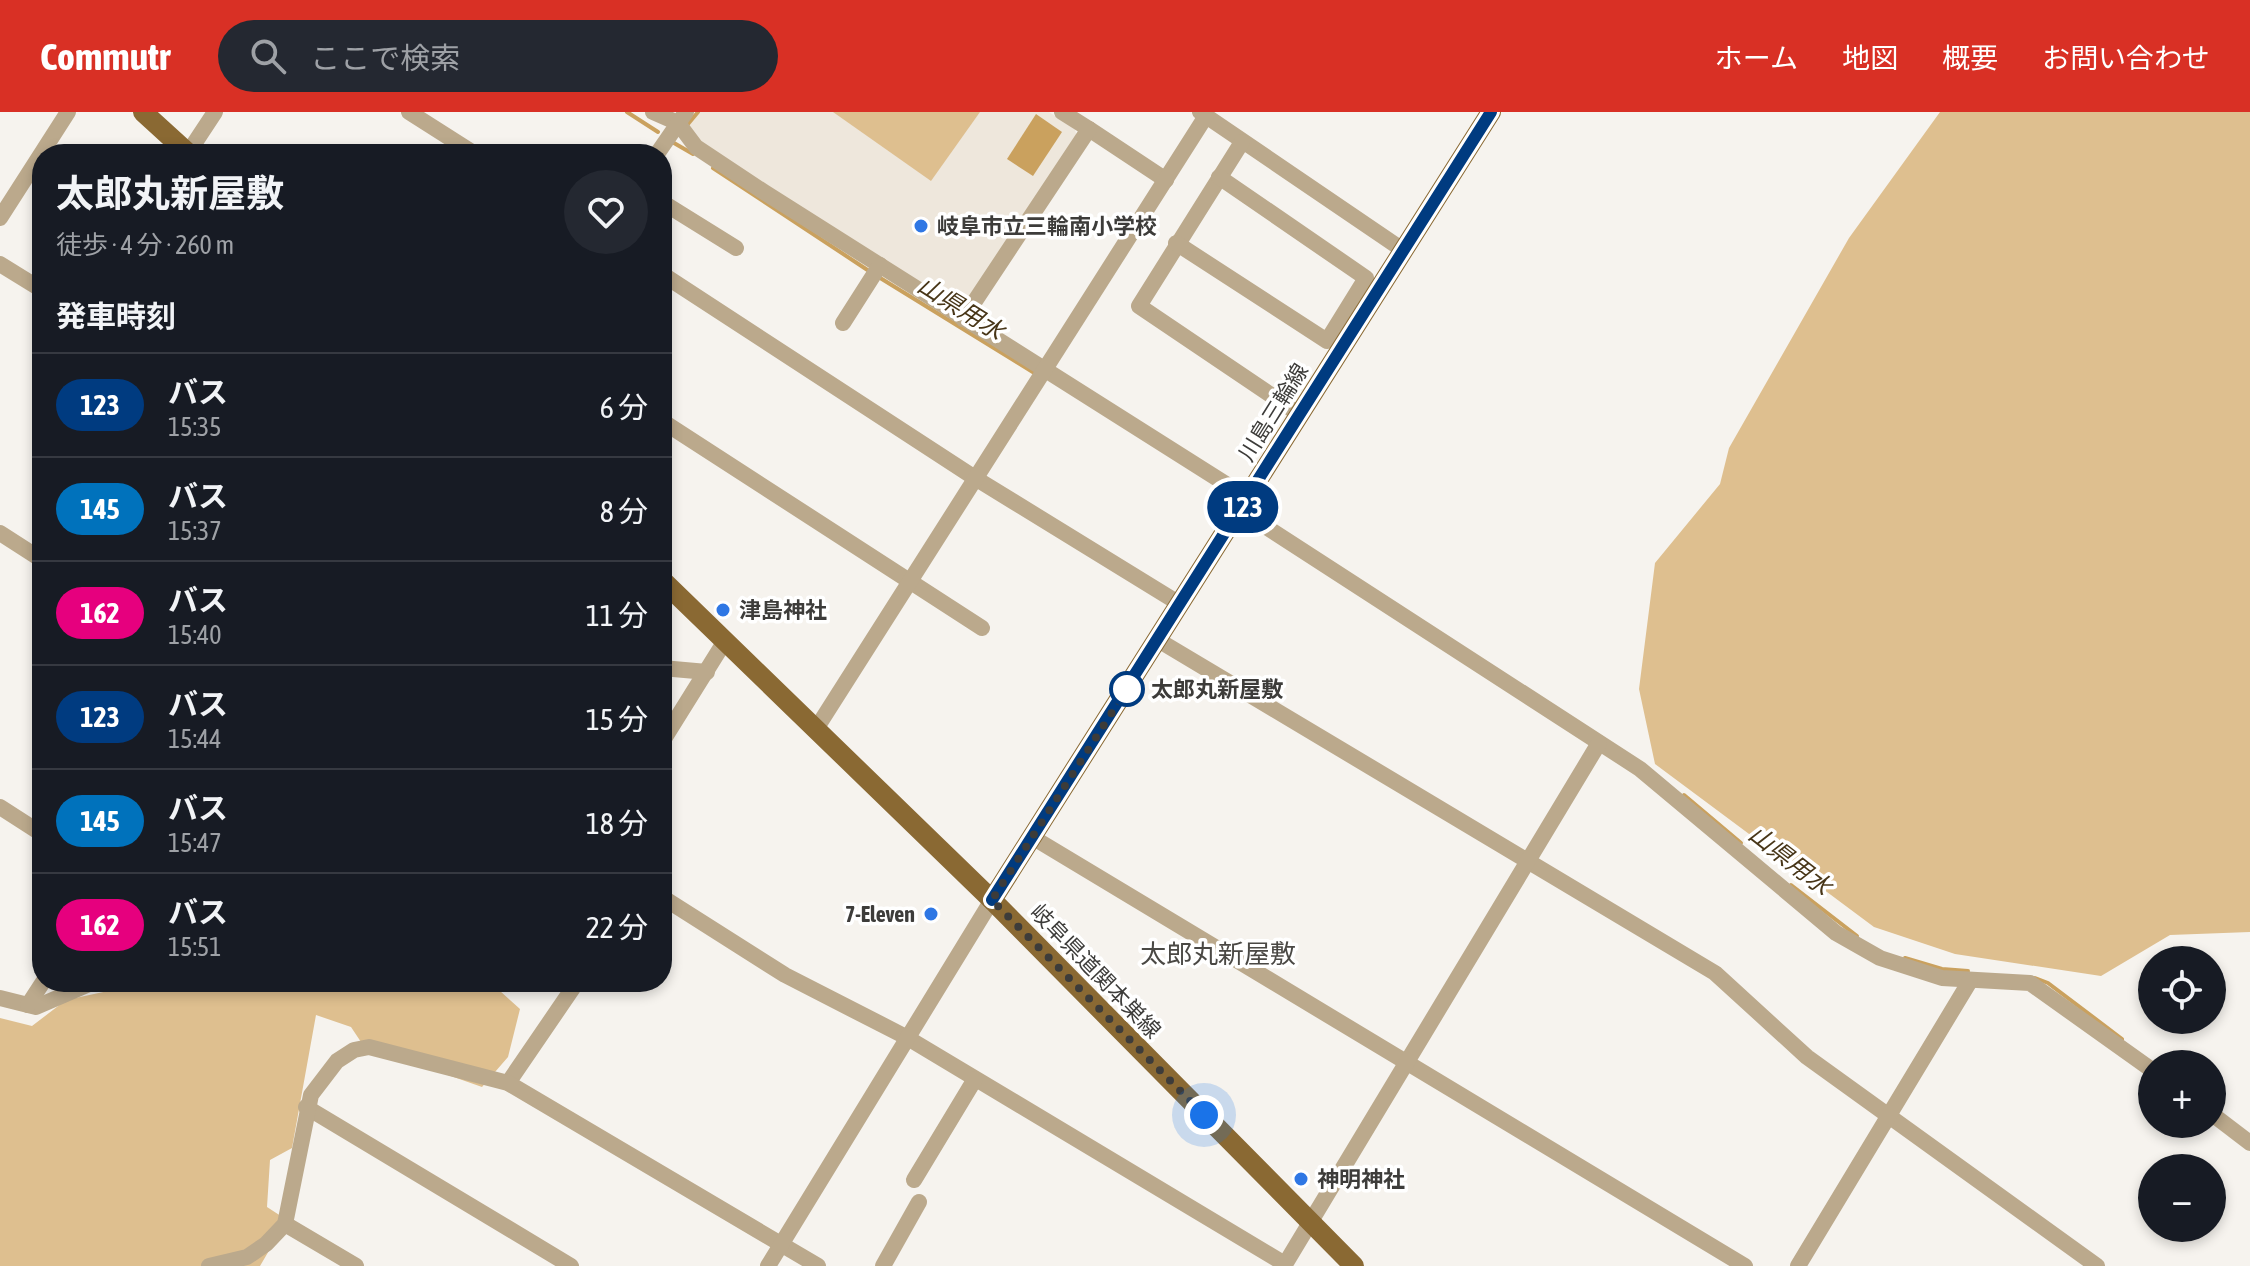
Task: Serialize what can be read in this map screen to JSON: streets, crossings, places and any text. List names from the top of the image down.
{
  "streets": {
    "main road": ["川島三輪線", "岐阜県道関本巣線"]
  },
  "crossings": [
    ["川島三輪線", "岐阜県道関本巣線"]
  ],
  "districts": ["太郎丸新屋敷"],
  "water": ["山県用水"],
  "places": [
    "岐阜市立三輪南小学校",
    "津島神社",
    "太郎丸新屋敷",
    "7-Eleven",
    "神明神社"
  ],
  "lines": ["bus line 123"],
  "page": {
    "header": "Commutr",
    "search": "ここで検索",
    "nav": [
      "ホーム",
      "地図",
      "概要",
      "お問い合わせ"
    ],
    "on_map": "123",
    "heading": [
      ["太郎丸新屋敷", "徒歩 · 4 分 · 260 m"],
      "発車時刻"
    ],
    "list": [
      {
        "mark": "123",
        "name": "バス",
        "note": "15:35",
        "value": "6 分"
      },
      {
        "mark": "145",
        "name": "バス",
        "note": "15:37",
        "value": "8 分"
      },
      {
        "mark": "162",
        "name": "バス",
        "note": "15:40",
        "value": "11 分"
      },
      {
        "mark": "123",
        "name": "バス",
        "note": "15:44",
        "value": "15 分"
      },
      {
        "mark": "145",
        "name": "バス",
        "note": "15:47",
        "value": "18 分"
      },
      {
        "mark": "162",
        "name": "バス",
        "note": "15:51",
        "value": "22 分"
      }
    ],
    "map_buttons": ["+", "−"]
  }
}
